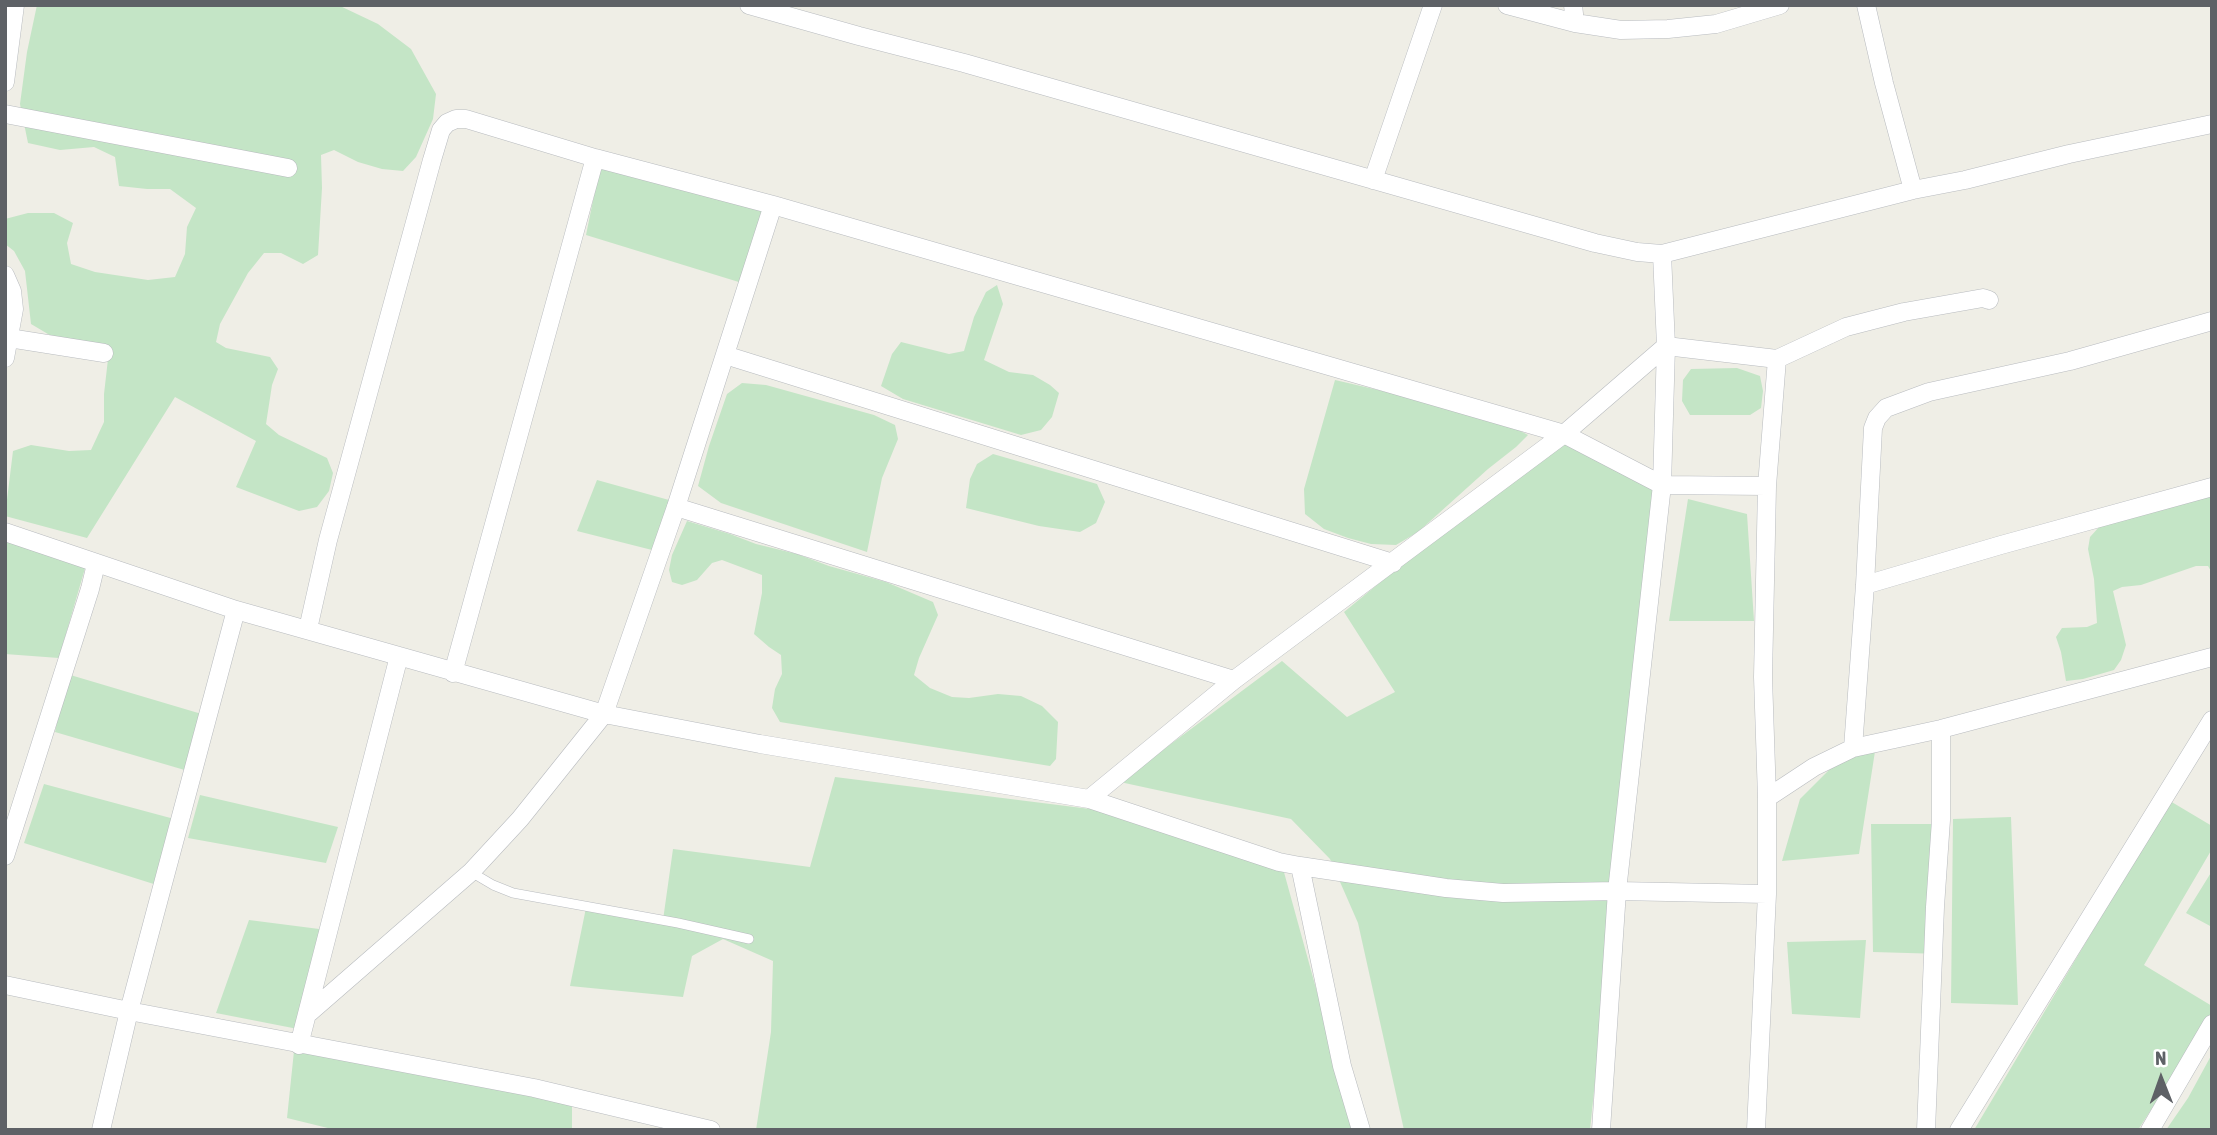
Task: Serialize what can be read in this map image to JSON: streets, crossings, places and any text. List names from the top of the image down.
{
  "north": "top"
}
